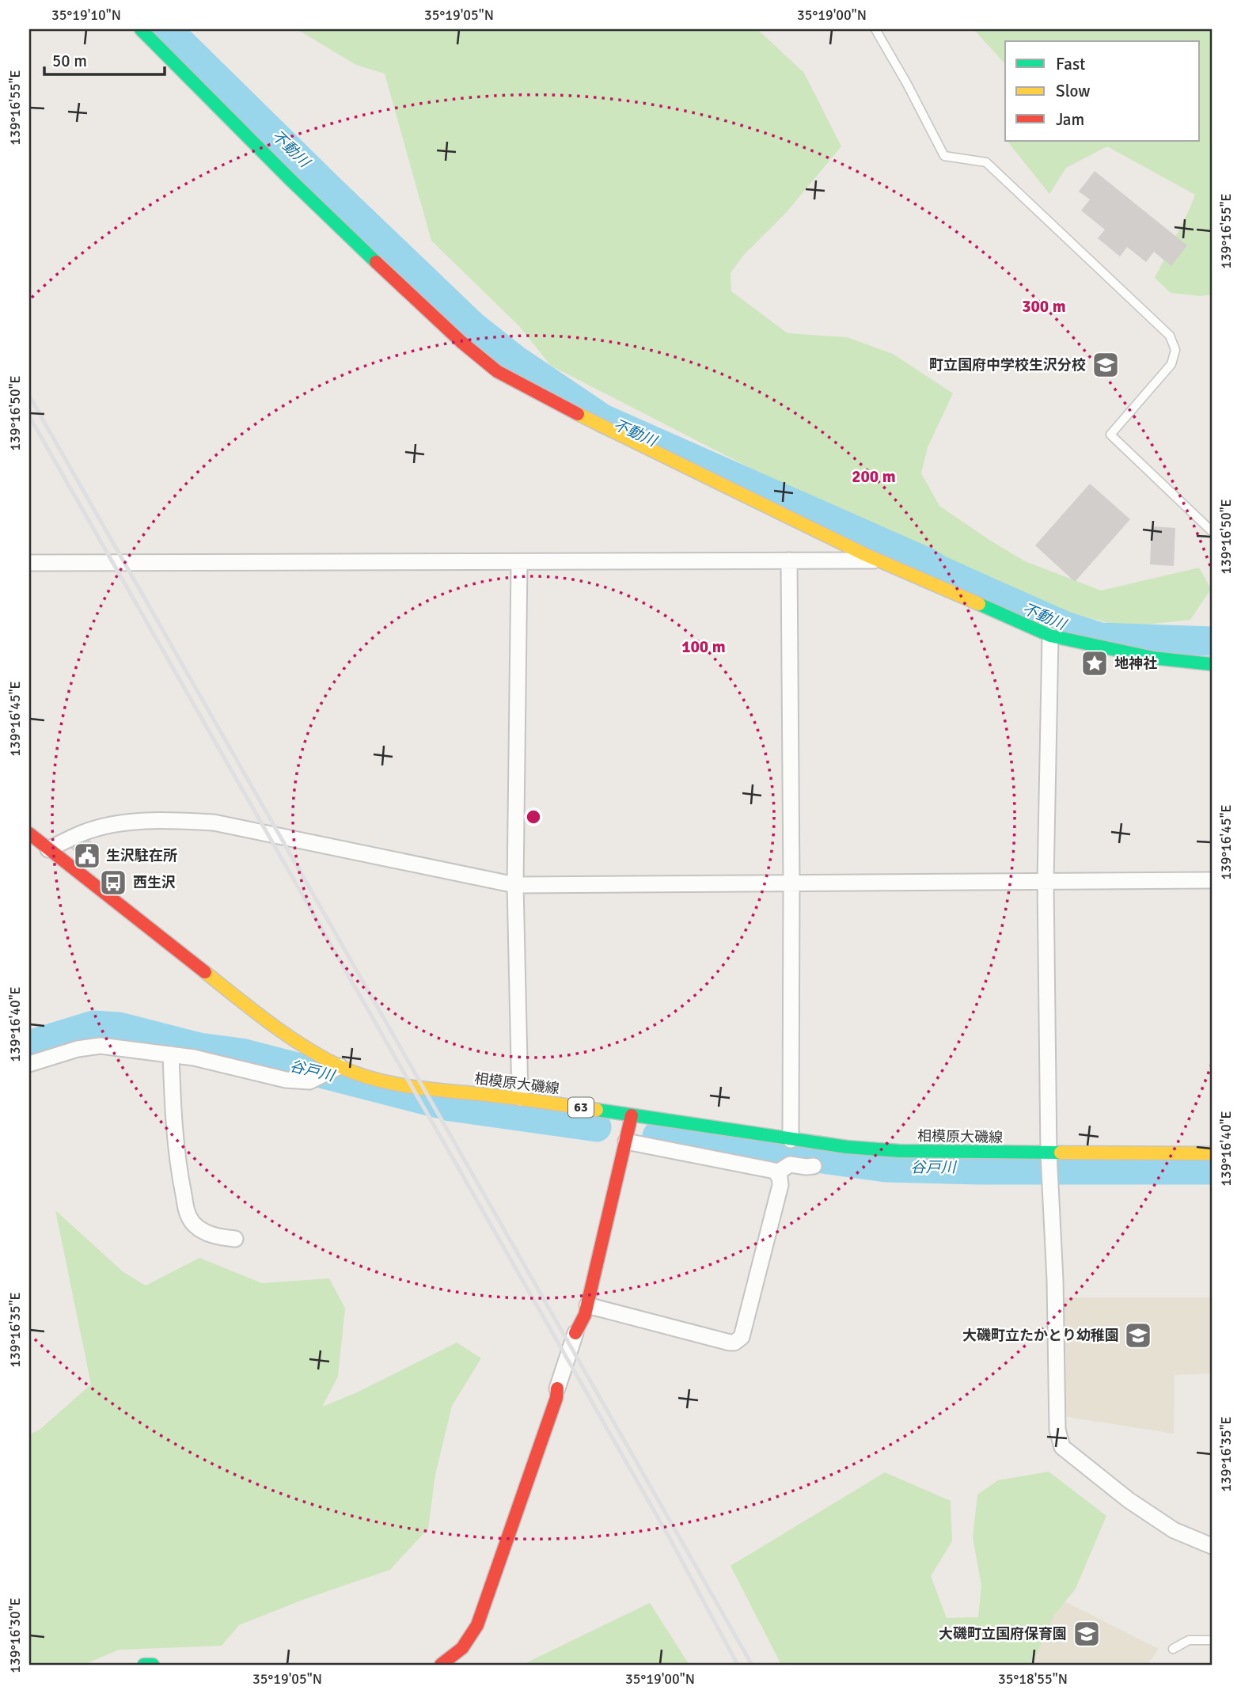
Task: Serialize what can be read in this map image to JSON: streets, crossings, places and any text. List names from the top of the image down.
{
  "streets": {
    "street": ["相模原大磯線", "63"]
  },
  "water": ["不動川", "谷戸川"],
  "places": {
    "school or university": ["町立国府中学校生沢分校", "大磯町立たかとり幼稚園", "大磯町立国府保育園"],
    "place": ["地神社"],
    "public building": ["生沢駐在所"],
    "bus stop": ["西生沢"]
  },
  "legend": ["Fast", "Slow", "Jam"],
  "scale_bar": "50 m",
  "coordinates": [
    "35°19'10\"N",
    "35°19'05\"N",
    "35°19'00\"N",
    "139°16'55\"E",
    "139°16'50\"E",
    "139°16'45\"E",
    "139°16'40\"E",
    "139°16'35\"E",
    "139°16'30\"E",
    "35°18'55\"N"
  ],
  "rings": ["300 m", "200 m", "100 m"]
}
